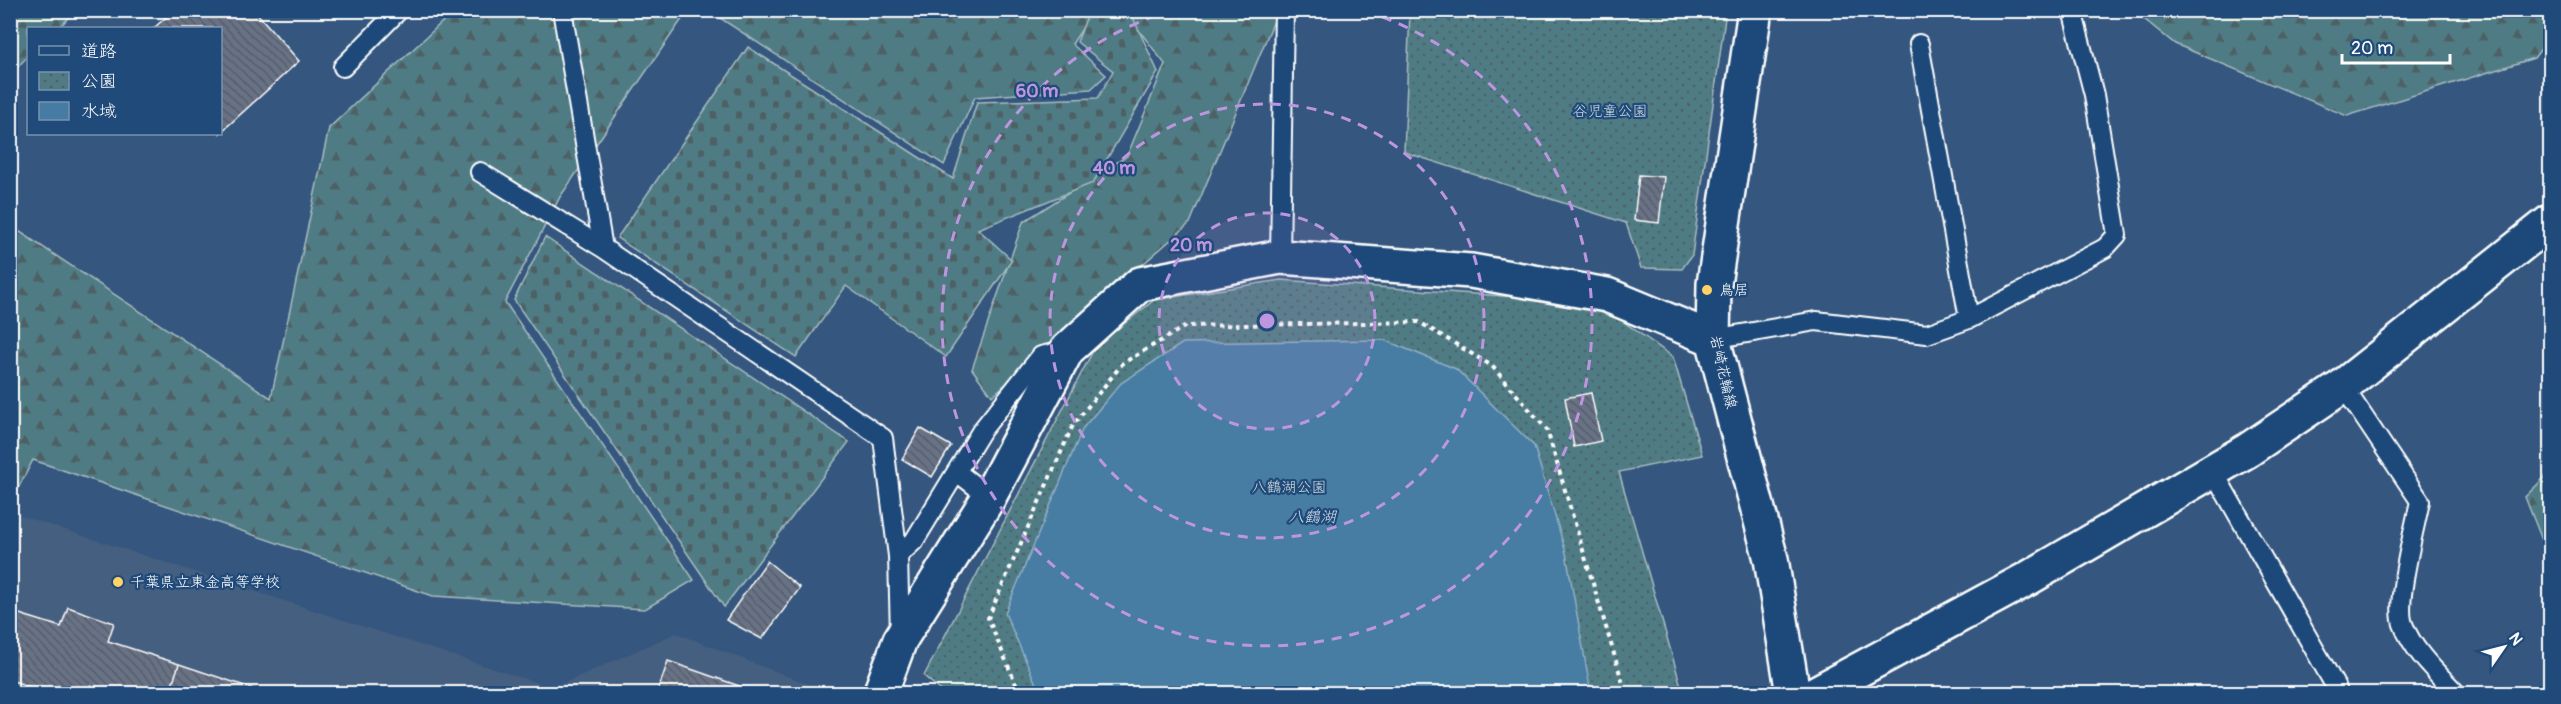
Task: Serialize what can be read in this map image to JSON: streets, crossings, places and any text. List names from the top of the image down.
{
  "streets": {
    "street": ["岩崎花輪線"]
  },
  "water": ["八鶴湖"],
  "parks": ["谷児童公園", "八鶴湖公園"],
  "places": ["鳥居", "千葉県立東金高等学校"],
  "legend": ["道路", "公園", "水域"],
  "scale_bar": "20 m",
  "north": "top right",
  "rings": ["60 m", "40 m", "20 m"]
}
